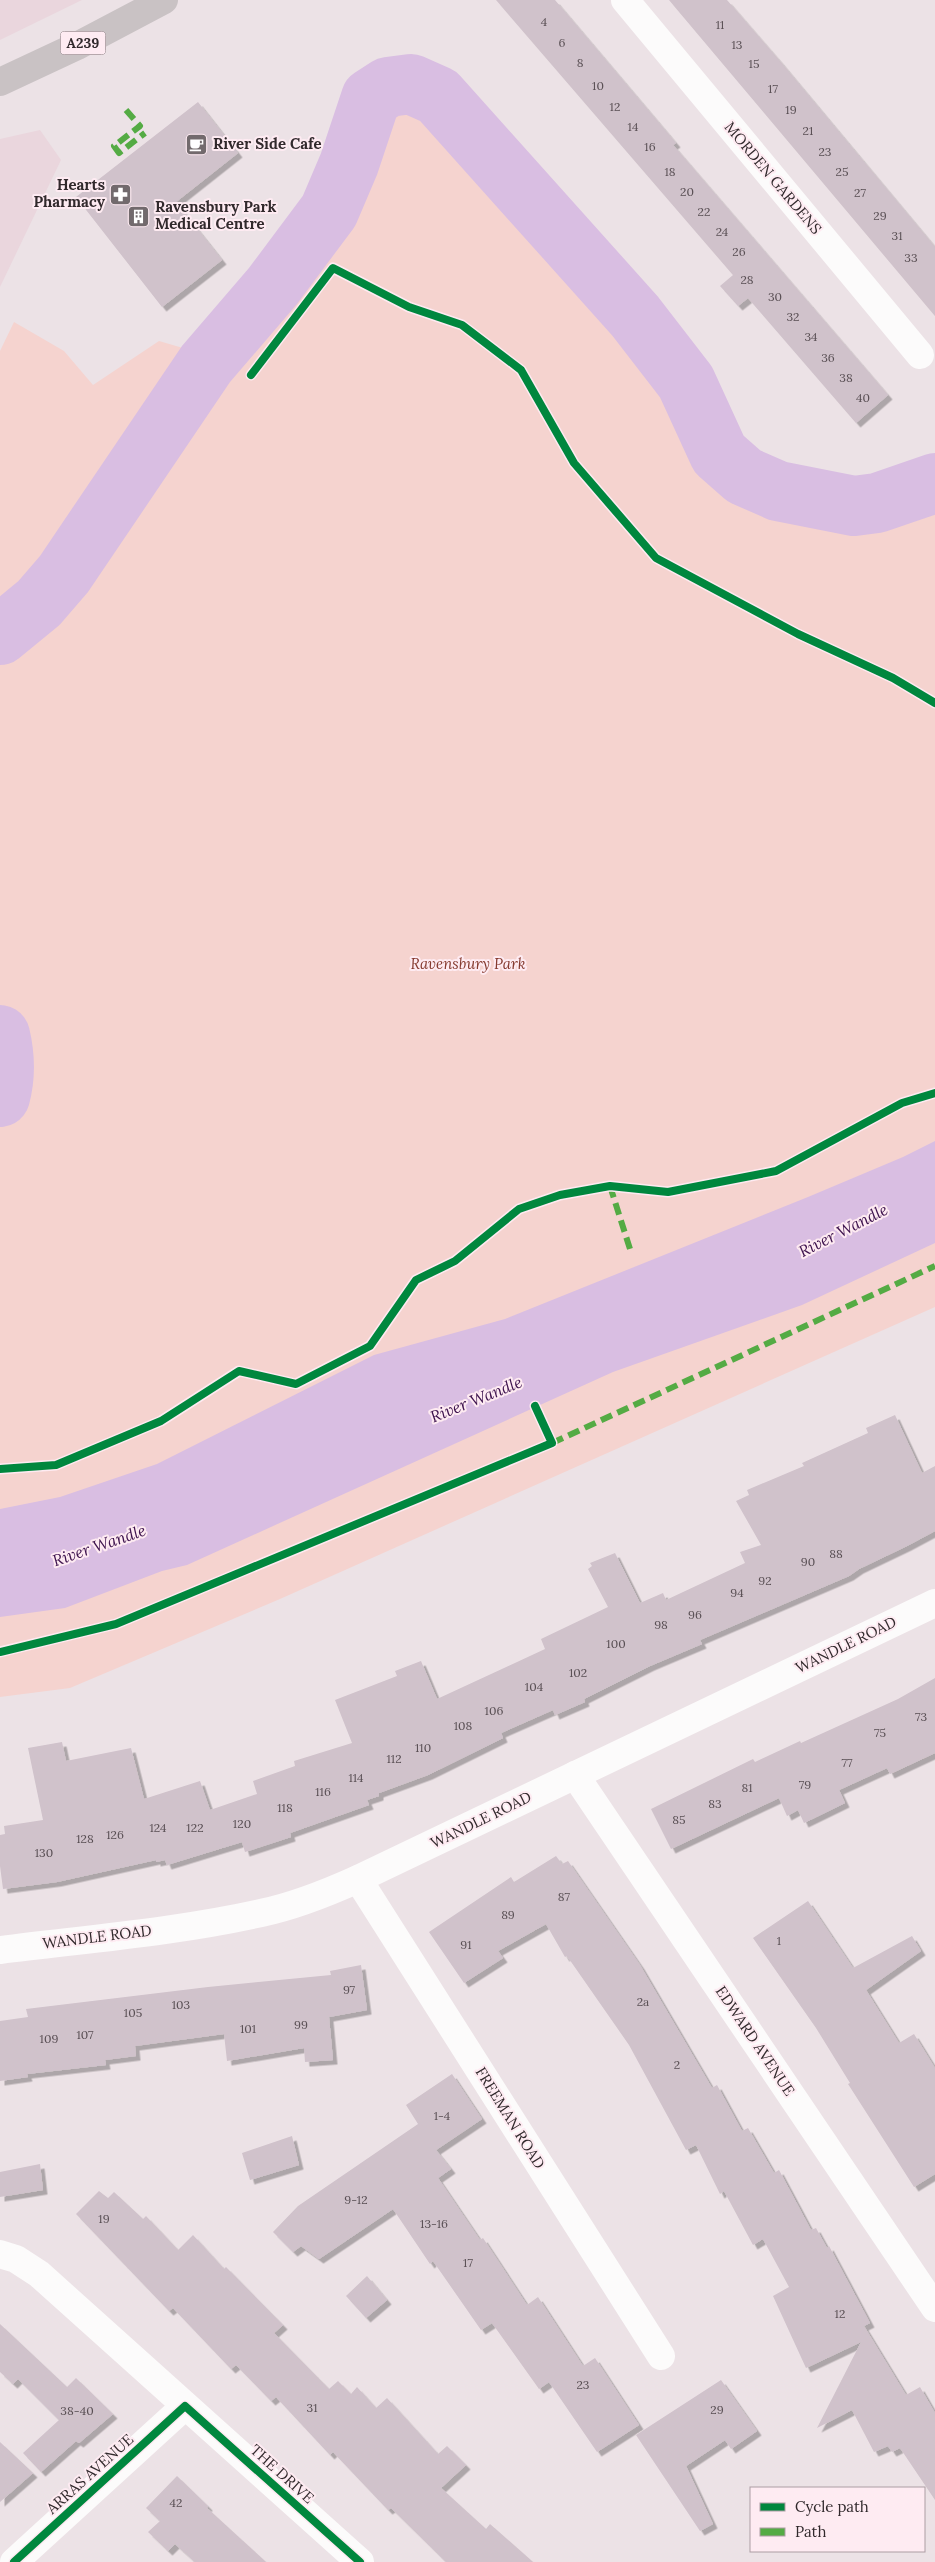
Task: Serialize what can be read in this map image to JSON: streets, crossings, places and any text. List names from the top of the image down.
{
  "streets": {
    "main road": ["A239"],
    "street": [
      "MORDEN GARDENS",
      "WANDLE ROAD",
      "EDWARD AVENUE",
      "FREEMAN ROAD",
      "ARRAS AVENUE",
      "THE DRIVE"
    ]
  },
  "crossings": [
    ["WANDLE ROAD", "EDWARD AVENUE"],
    ["WANDLE ROAD", "FREEMAN ROAD"],
    ["ARRAS AVENUE", "THE DRIVE"]
  ],
  "water": ["River Wandle"],
  "parks": ["Ravensbury Park"],
  "places": {
    "cafe": ["River Side Cafe"],
    "pharmacy": ["Hearts Pharmacy"],
    "building": ["Ravensbury Park Medical Centre"]
  },
  "house_numbers": [
    "4",
    "11",
    "6",
    "13",
    "8",
    "15",
    "10",
    "17",
    "12",
    "19",
    "14",
    "21",
    "16",
    "23",
    "18",
    "25",
    "20",
    "27",
    "22",
    "29",
    "24",
    "31",
    "26",
    "33",
    "28",
    "30",
    "32",
    "34",
    "36",
    "38",
    "40",
    "88",
    "90",
    "92",
    "94",
    "96",
    "98",
    "100",
    "102",
    "104",
    "106",
    "73",
    "108",
    "75",
    "110",
    "112",
    "77",
    "114",
    "79",
    "81",
    "116",
    "83",
    "118",
    "85",
    "120",
    "124",
    "122",
    "126",
    "128",
    "130",
    "87",
    "89",
    "1",
    "91",
    "97",
    "2a",
    "103",
    "105",
    "99",
    "101",
    "107",
    "109",
    "2",
    "1-4",
    "9-12",
    "19",
    "13-16",
    "17",
    "12",
    "23",
    "31",
    "29",
    "38-40",
    "42"
  ],
  "legend": ["Cycle path", "Path"]
}
